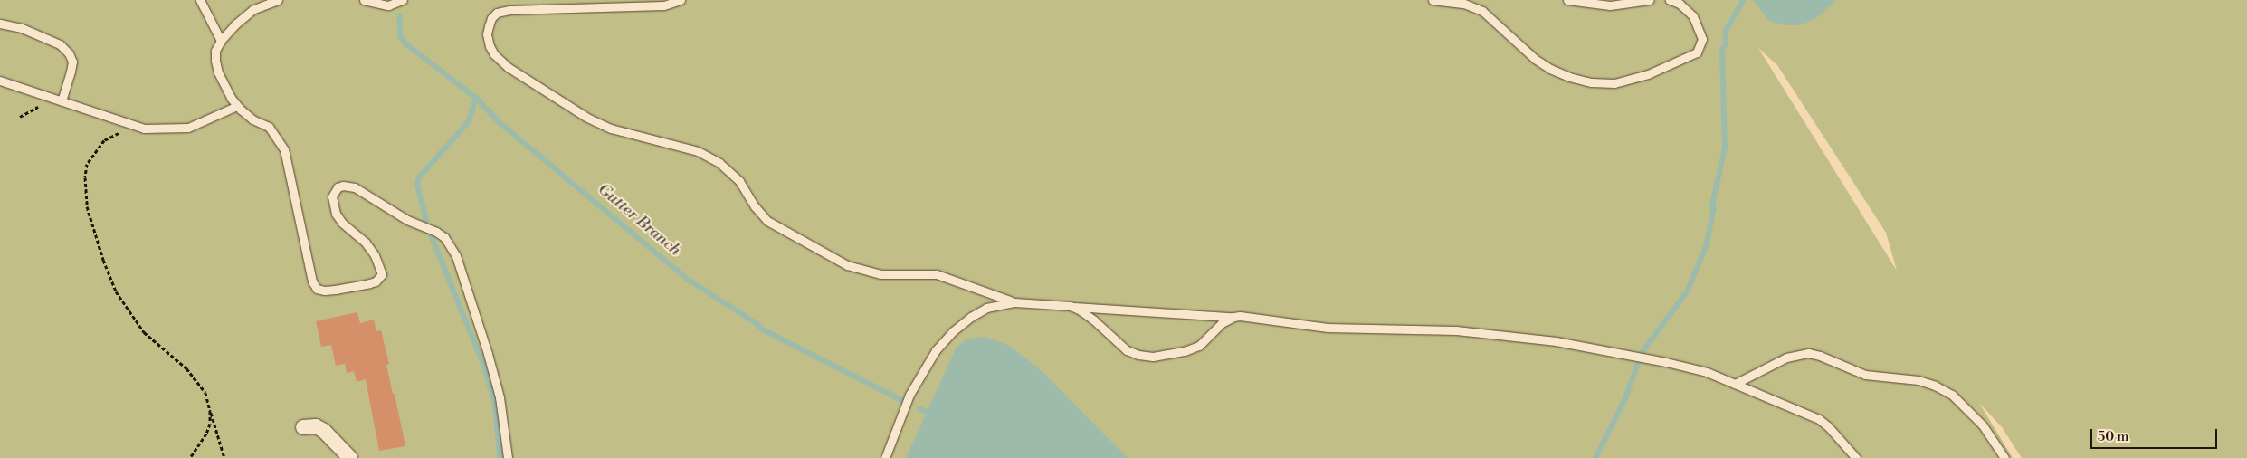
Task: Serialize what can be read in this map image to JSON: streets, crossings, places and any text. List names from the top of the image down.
{
  "water": ["Gutter Branch"],
  "scale_bar": "50 m"
}
